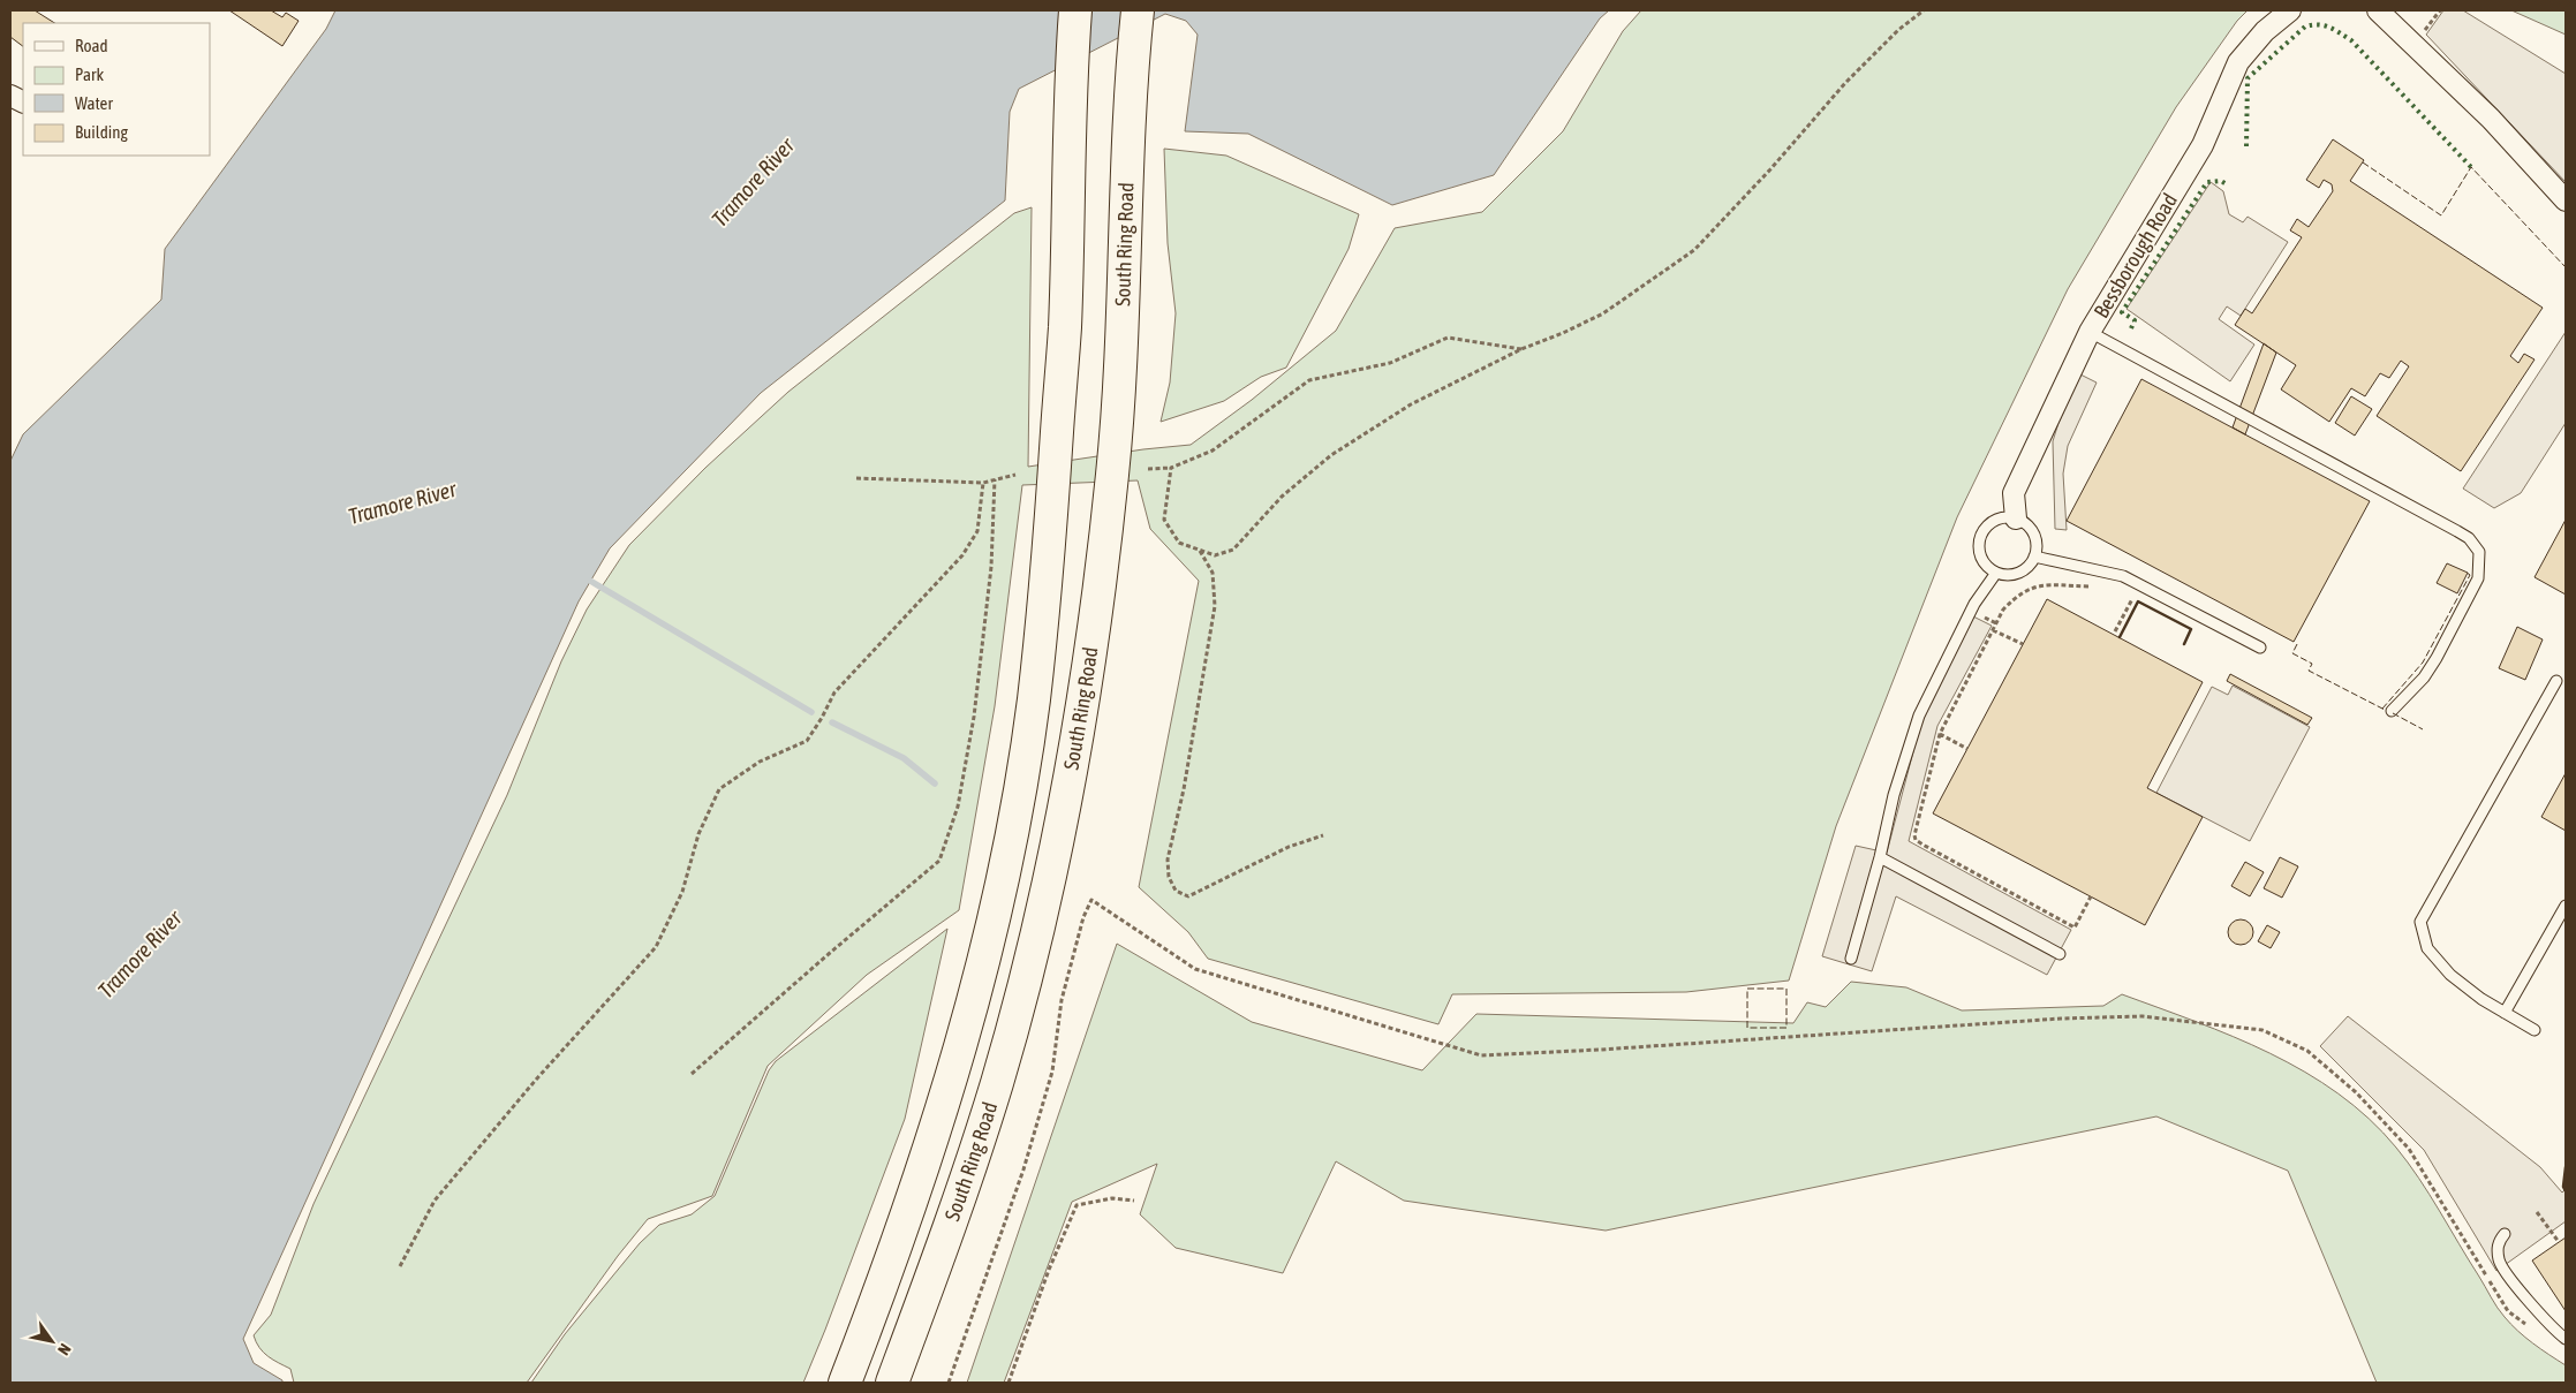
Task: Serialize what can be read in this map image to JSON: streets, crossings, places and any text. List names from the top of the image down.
{
  "streets": {
    "highway": ["South Ring Road"],
    "street": ["Bessborough Road"]
  },
  "water": ["Tramore River"],
  "legend": [
    "Road",
    "Park",
    "Water",
    "Building"
  ],
  "north": "bottom right"
}
